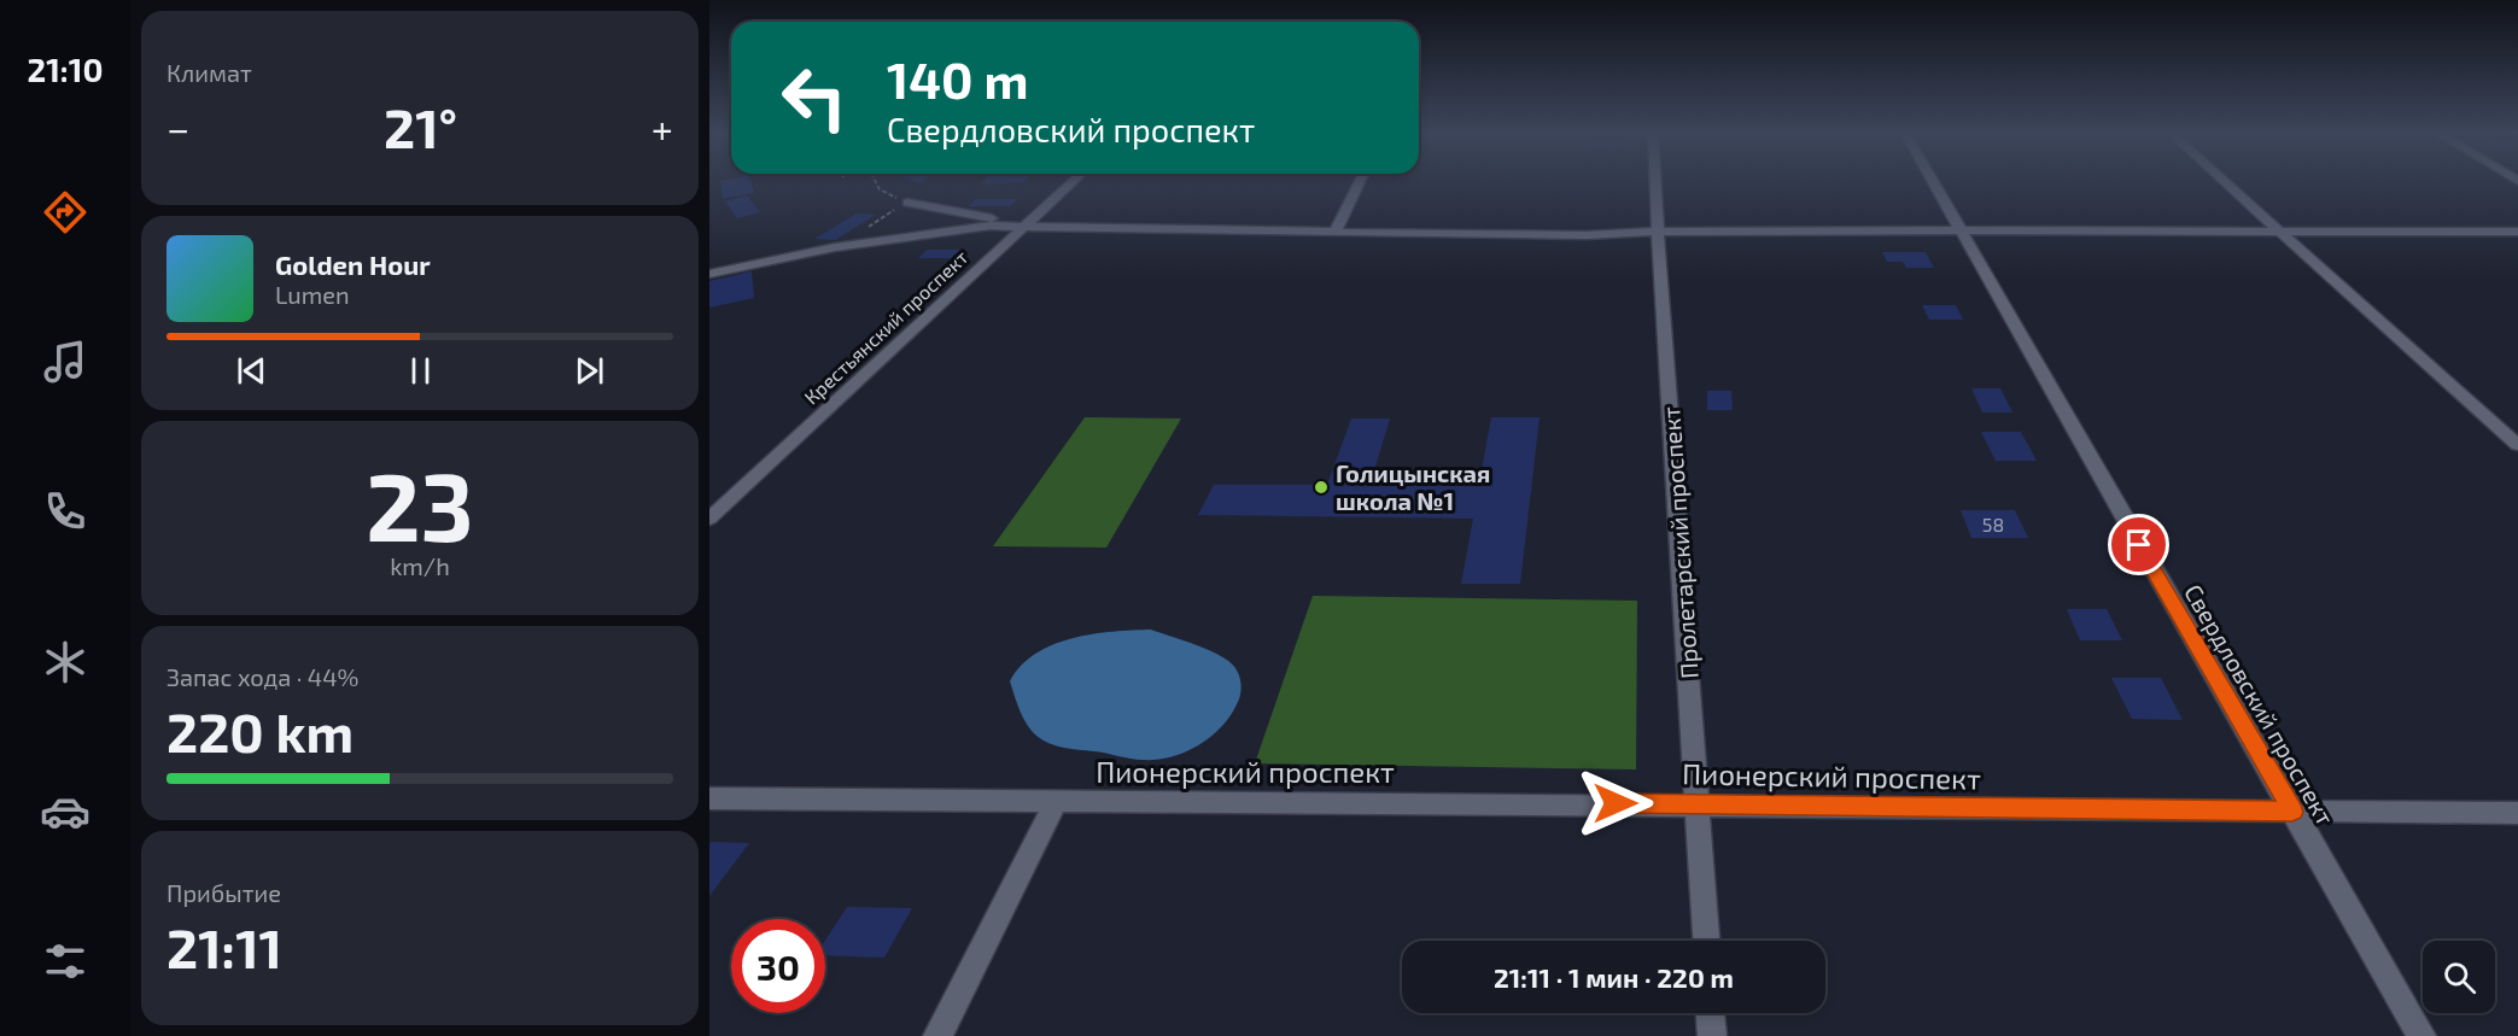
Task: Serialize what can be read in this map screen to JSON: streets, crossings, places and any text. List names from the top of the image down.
{
  "streets": {
    "street": [
      "Крестьянский проспект",
      "Пролетарский проспект",
      "Свердловский проспект",
      "Пионерский проспект"
    ]
  },
  "crossings": [
    ["Пролетарский проспект", "Пионерский проспект"],
    ["Свердловский проспект", "Пионерский проспект"]
  ],
  "places": ["Голицынская школа №1"],
  "house_numbers": ["58"],
  "page": {
    "tabs": "21:10",
    "tile": [
      "Климат",
      ["23", "km/h"],
      ["Запас хода · 44%", "220 km"],
      ["Прибытие", "21:11"]
    ],
    "turn": ["140 m", "Свердловский проспект"],
    "heat": ["−", "21°", "+"],
    "song": ["Golden Hour", "Lumen"],
    "limit": "30",
    "trip": "21:11 · 1 мин · 220 m"
  }
}
